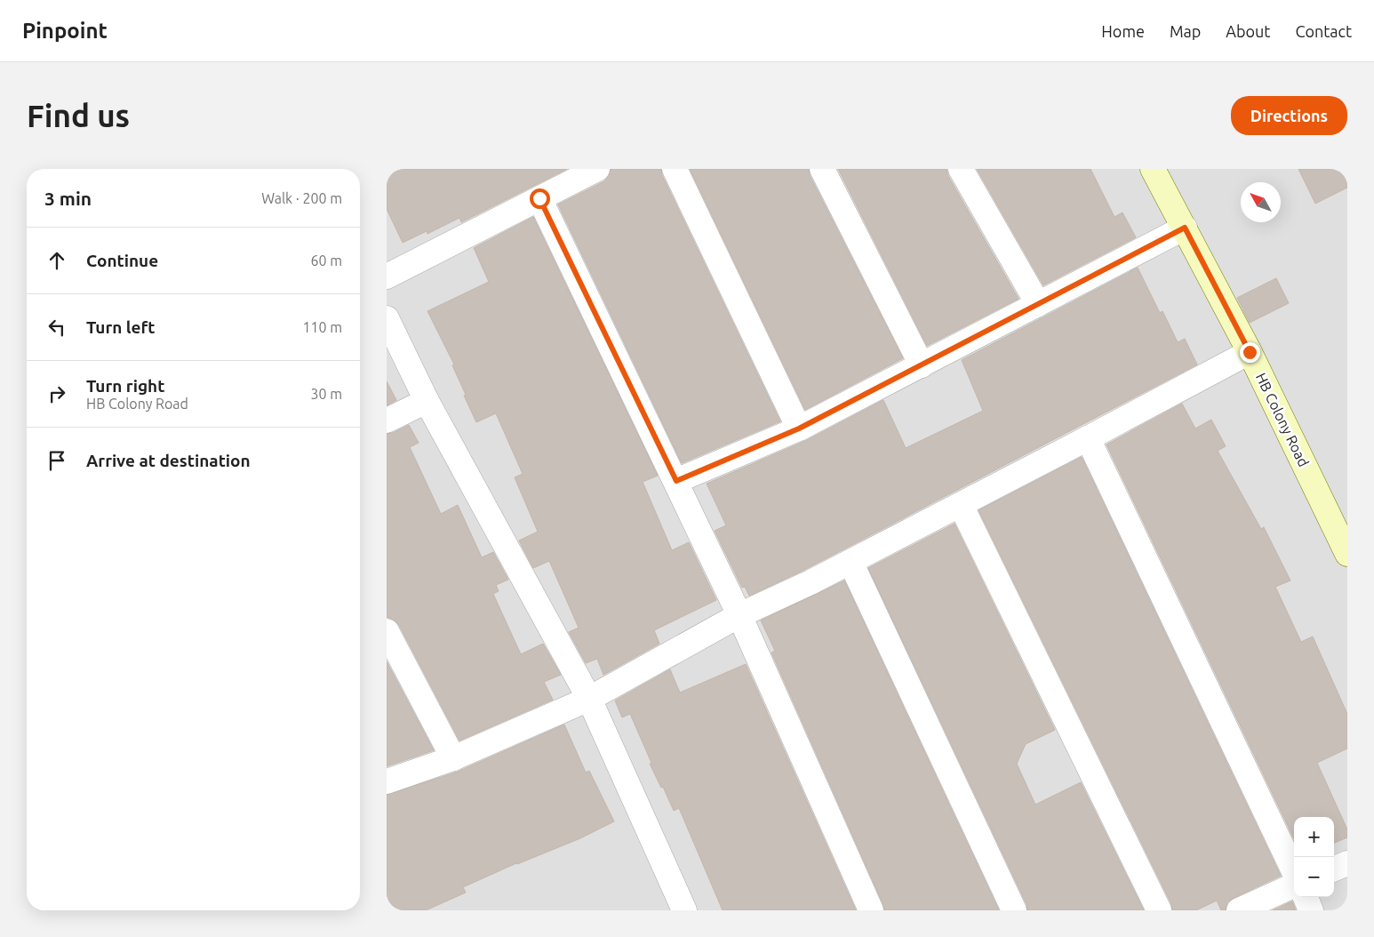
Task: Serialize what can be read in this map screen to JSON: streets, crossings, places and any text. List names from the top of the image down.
{
  "streets": {
    "street": ["HB Colony Road"]
  },
  "north": "top left",
  "page": {
    "header": "Pinpoint",
    "nav": [
      "Home",
      "Map",
      "About",
      "Contact"
    ],
    "buttons": "Directions",
    "title": "Find us",
    "heading": ["3 min", "Walk · 200 m"],
    "list": [
      ["Continue", "60 m"],
      ["Turn left", "110 m"],
      ["Turn right", "HB Colony Road", "30 m"],
      "Arrive at destination"
    ],
    "map_buttons": ["+", "−"]
  }
}
